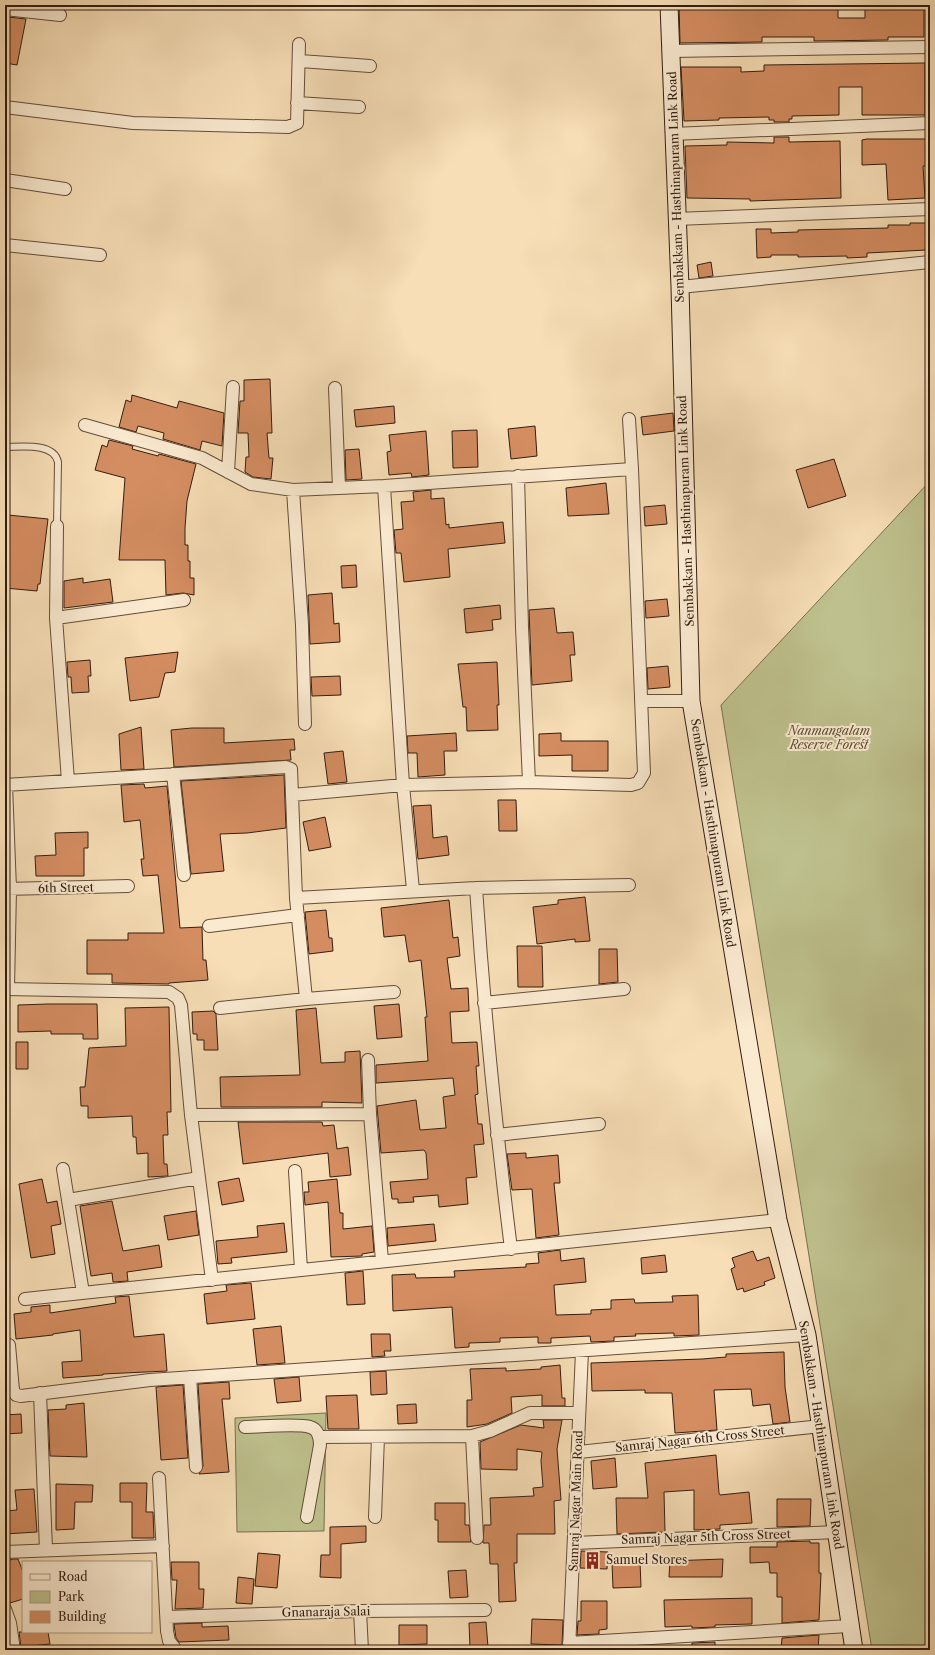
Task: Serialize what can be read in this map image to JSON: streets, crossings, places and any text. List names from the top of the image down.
{
  "streets": {
    "street": [
      "Sembakkam - Hasthinapuram Link Road",
      "6th Street",
      "Samraj Nagar 6th Cross Street",
      "Samraj Nagar Main Road",
      "Samraj Nagar 5th Cross Street",
      "Gnanaraja Salai"
    ]
  },
  "crossings": [
    ["Sembakkam - Hasthinapuram Link Road", "Samraj Nagar 6th Cross Street"],
    ["Sembakkam - Hasthinapuram Link Road", "Samraj Nagar 5th Cross Street"],
    ["Samraj Nagar 6th Cross Street", "Samraj Nagar Main Road"],
    ["Samraj Nagar Main Road", "Samraj Nagar 5th Cross Street"]
  ],
  "parks": ["Nanmangalam Reserve Forest"],
  "places": {
    "building": ["Samuel Stores"]
  },
  "legend": ["Road", "Park", "Building"]
}
